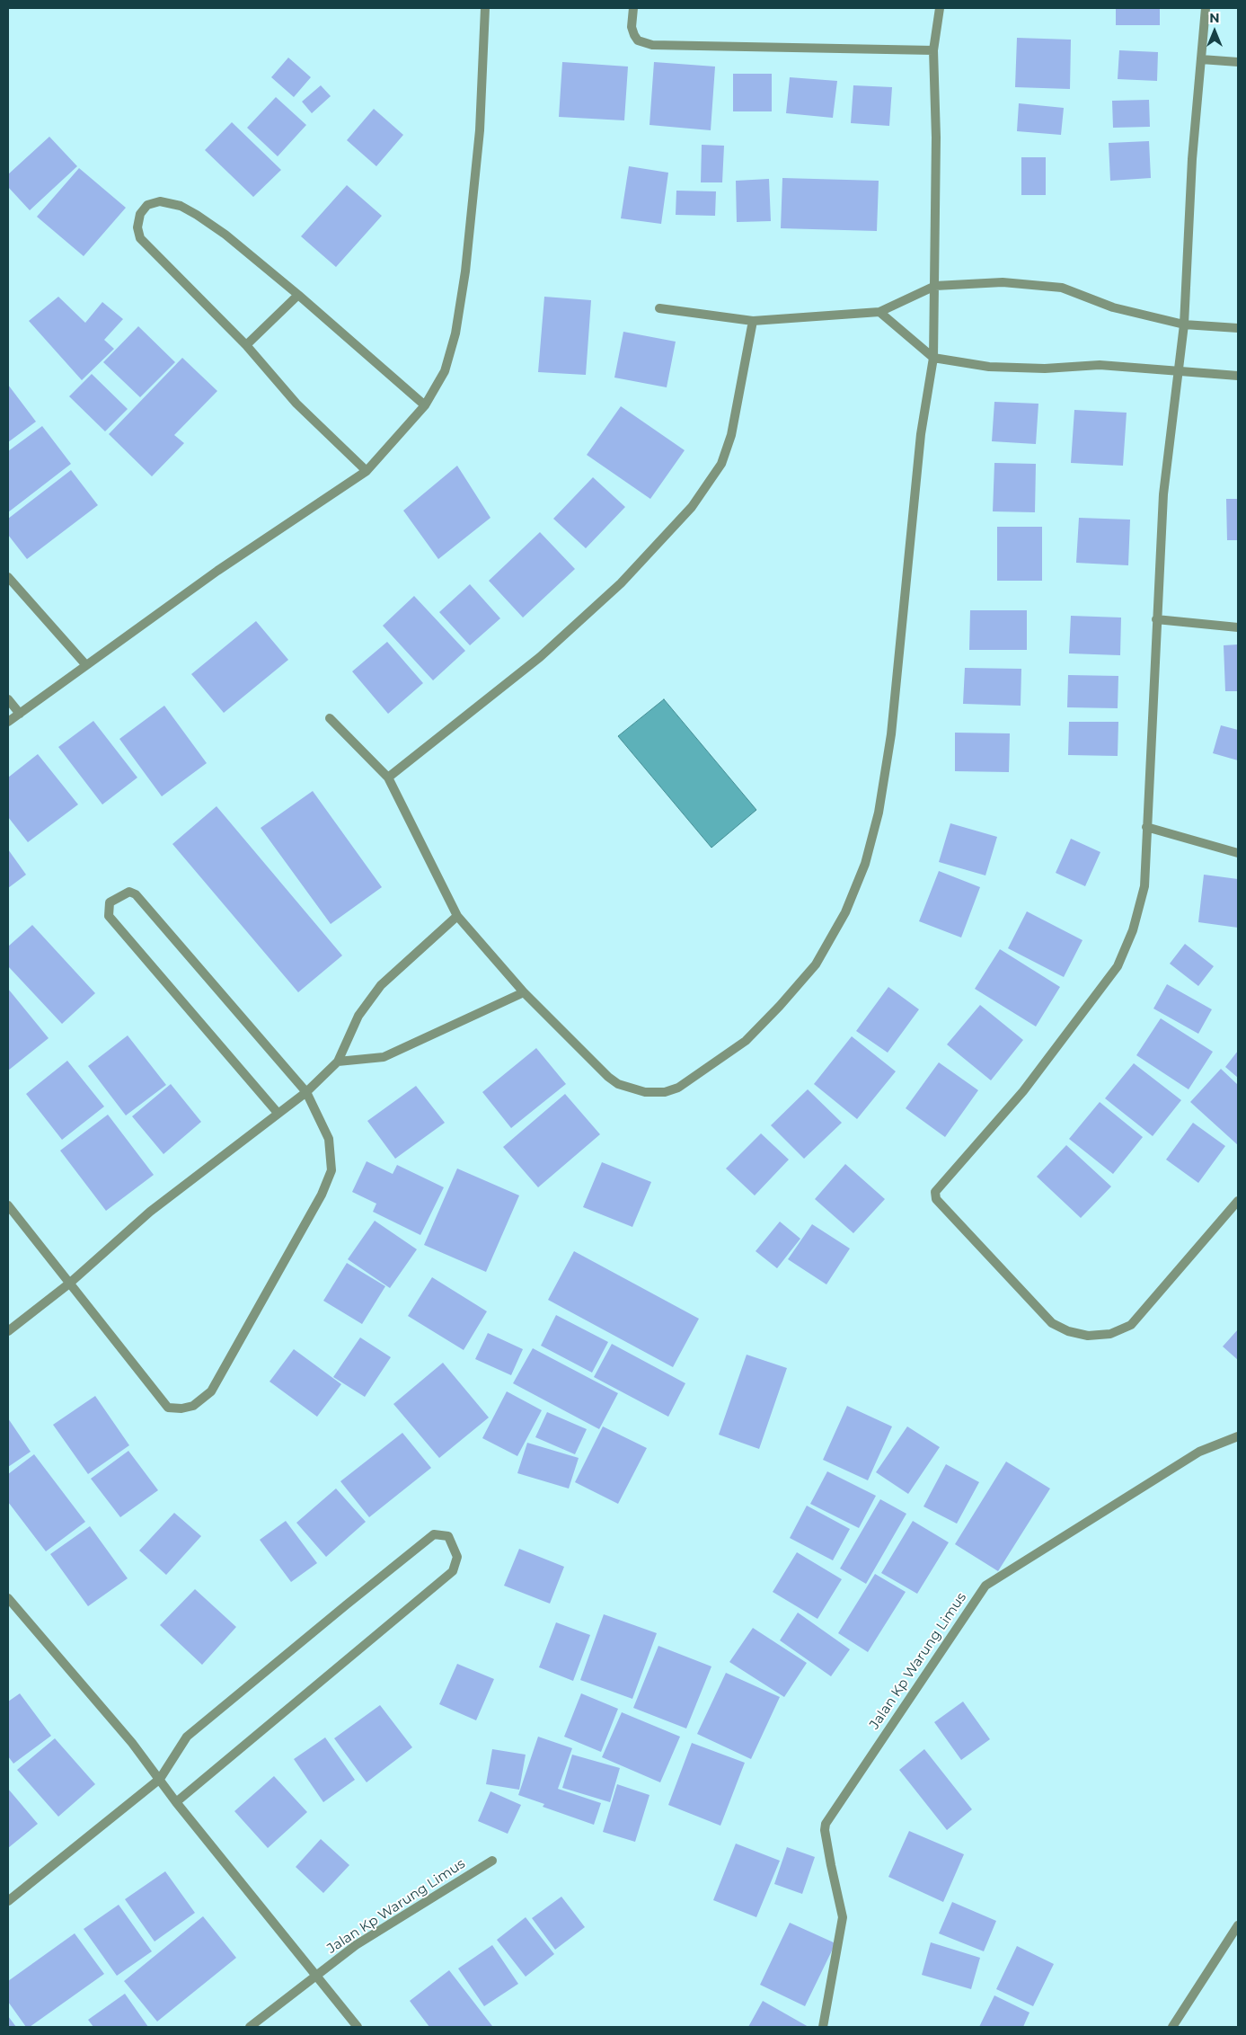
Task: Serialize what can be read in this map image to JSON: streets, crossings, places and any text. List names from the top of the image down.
{
  "streets": {
    "street": ["Jalan Kp Warung Limus"]
  },
  "north": "top"
}
